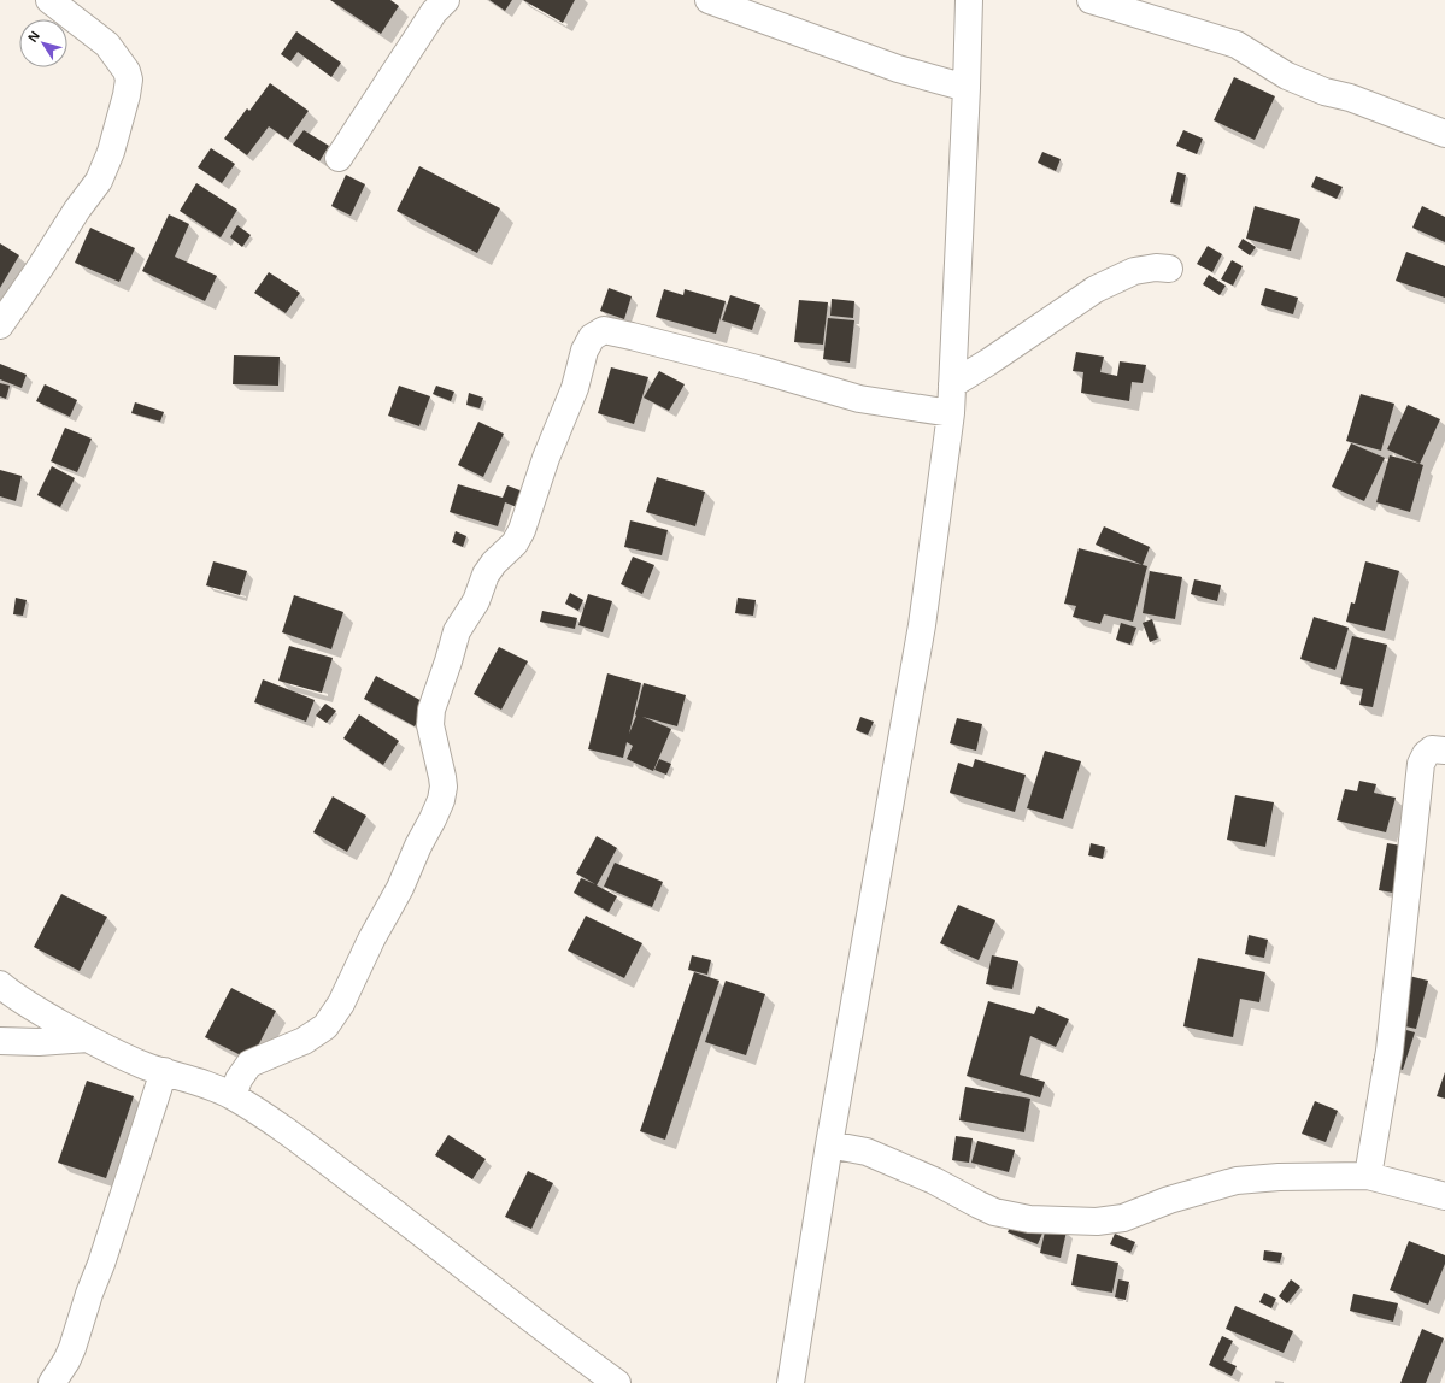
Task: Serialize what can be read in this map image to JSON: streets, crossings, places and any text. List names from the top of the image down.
{
  "north": "top left"
}
